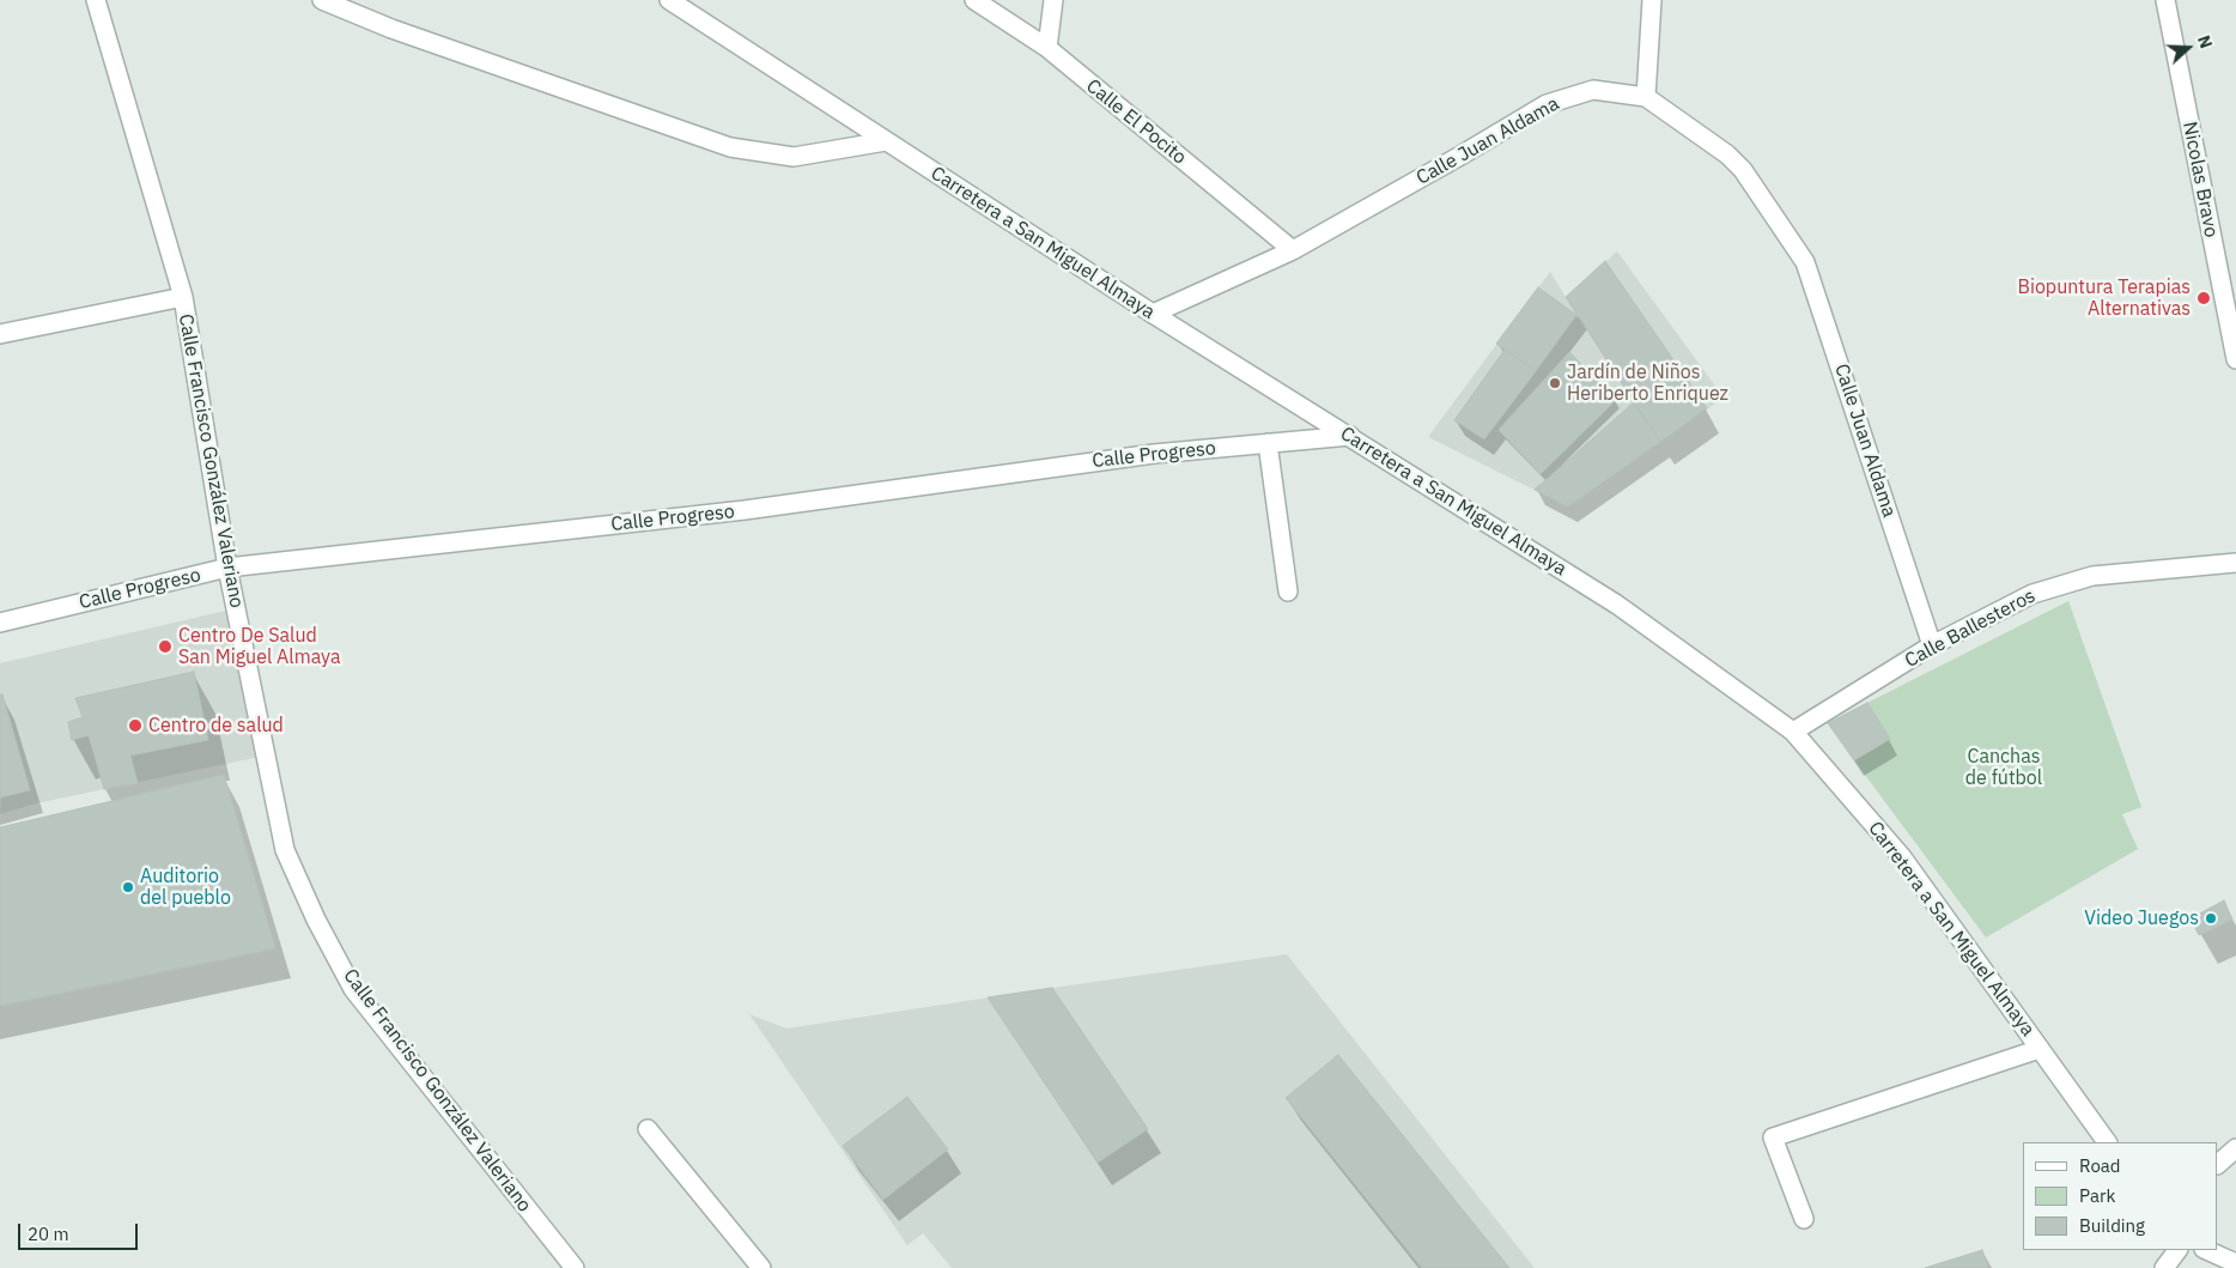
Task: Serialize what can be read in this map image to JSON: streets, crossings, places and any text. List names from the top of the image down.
{
  "streets": {
    "street": [
      "Calle El Pocito",
      "Calle Juan Aldama",
      "Nicolas Bravo",
      "Carretera a San Miguel Almaya",
      "Calle Progreso",
      "Calle Francisco González Valeriano",
      "Calle Ballesteros"
    ]
  },
  "crossings": [
    ["Calle El Pocito", "Calle Juan Aldama"],
    ["Calle Juan Aldama", "Carretera a San Miguel Almaya"],
    ["Calle Juan Aldama", "Calle Ballesteros"],
    ["Carretera a San Miguel Almaya", "Calle Progreso"],
    ["Carretera a San Miguel Almaya", "Calle Ballesteros"],
    ["Calle Progreso", "Calle Francisco González Valeriano"]
  ],
  "parks": ["Canchas de fútbol"],
  "places": [
    "Biopuntura Terapias Alternativas",
    "Jardín de Niños Heriberto Enriquez",
    "Centro De Salud San Miguel Almaya",
    "Centro de salud",
    "Auditorio del pueblo",
    "Video Juegos"
  ],
  "legend": ["Road", "Park", "Building"],
  "scale_bar": "20 m",
  "north": "right"
}
